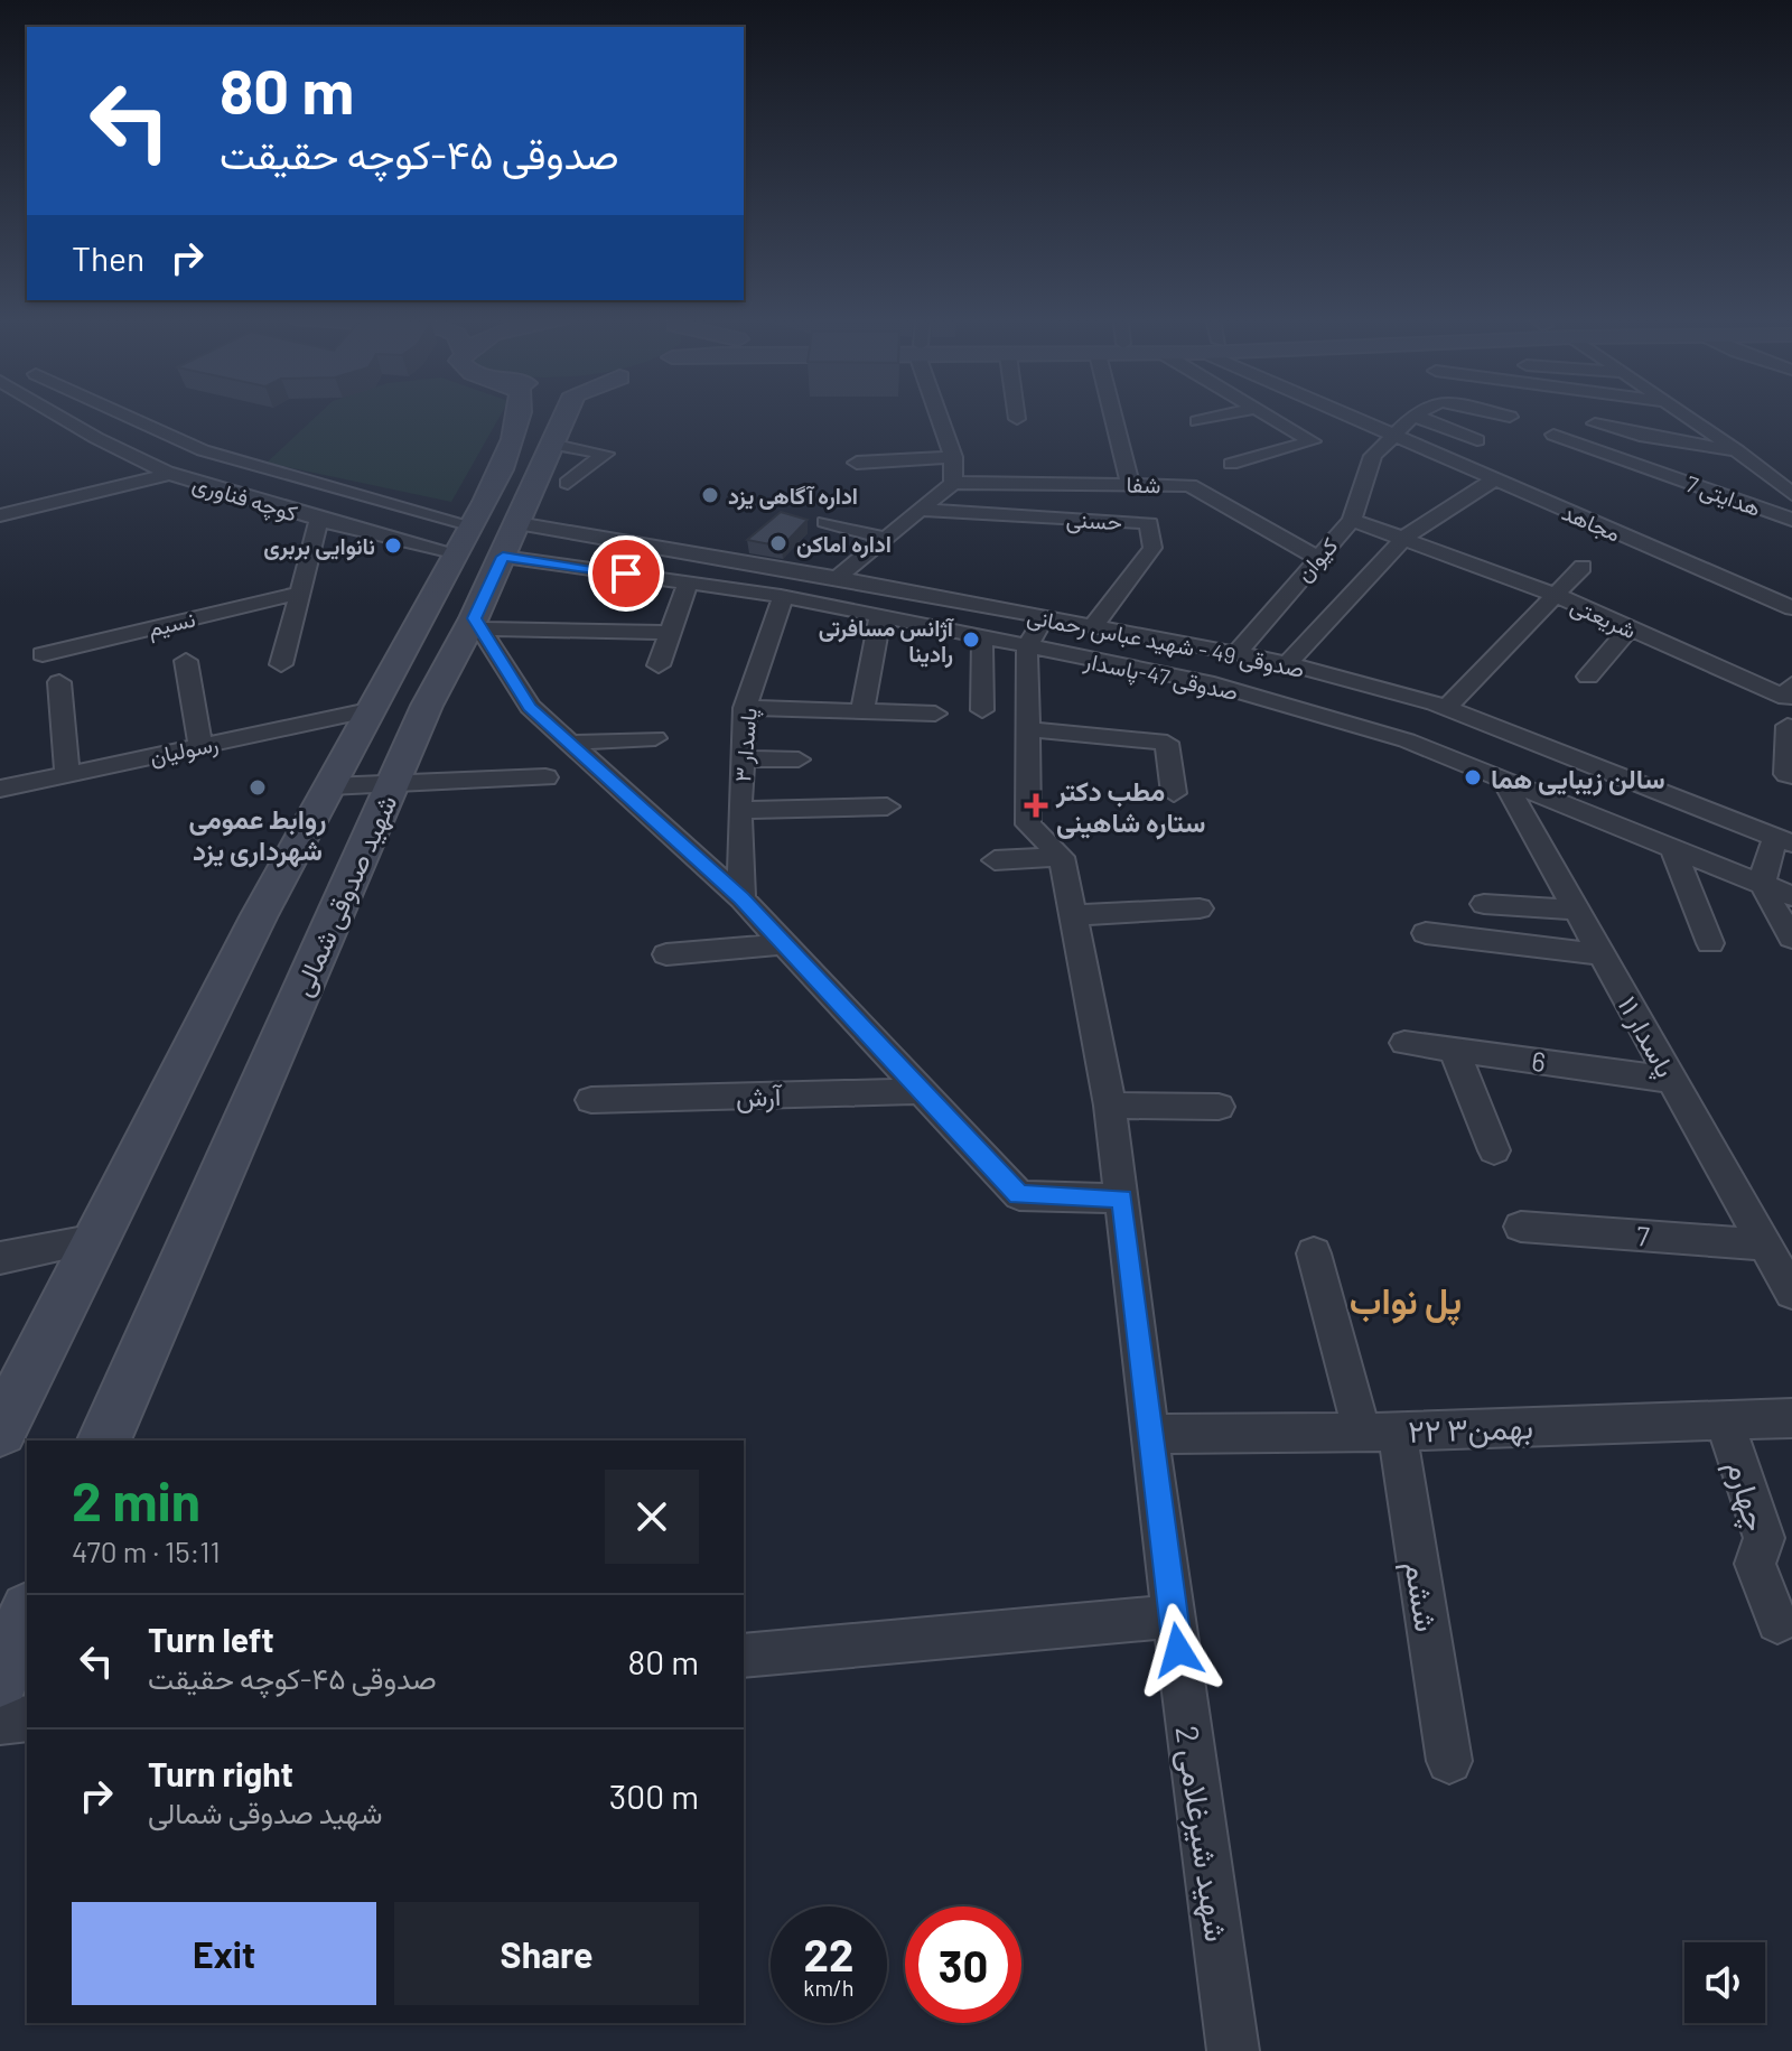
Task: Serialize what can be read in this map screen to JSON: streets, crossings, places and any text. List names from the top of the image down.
{
  "streets": {
    "main road": ["شهید صدوقی شمالی"],
    "street": [
      "شفا",
      "هدایتی 7",
      "کوچه فناوری",
      "حسنی",
      "مجاهد",
      "کیوان",
      "شریعتی",
      "نسیم",
      "صدوقی 49 - شهید عباس رحمانی",
      "صدوقی 47-پاسدار",
      "پاسدار ۳",
      "رسولیان",
      "پاسدار ۱۱",
      "6",
      "آرش",
      "7",
      "۲۲ بهمن۳",
      "چهارم",
      "ششم",
      "شهید شیرغلامی 2"
    ]
  },
  "crossings": [
    ["شفا", "کیوان"],
    ["حسنی", "صدوقی 49 - شهید عباس رحمانی"],
    ["کیوان", "شریعتی"],
    ["کیوان", "صدوقی 49 - شهید عباس رحمانی"],
    ["صدوقی 49 - شهید عباس رحمانی", "صدوقی 47-پاسدار"],
    ["صدوقی 49 - شهید عباس رحمانی", "شهید صدوقی شمالی"],
    ["صدوقی 47-پاسدار", "پاسدار ۳"],
    ["صدوقی 47-پاسدار", "شهید صدوقی شمالی"],
    ["صدوقی 47-پاسدار", "پاسدار ۱۱"],
    ["پاسدار ۱۱", "6"],
    ["پاسدار ۱۱", "7"],
    ["۲۲ بهمن۳", "چهارم"],
    ["۲۲ بهمن۳", "ششم"],
    ["۲۲ بهمن۳", "شهید شیرغلامی 2"]
  ],
  "districts": ["پل نواب"],
  "places": {
    "other": [
      "اداره آگاهی یزد",
      "اداره اماکن",
      "نانوایی بربری",
      "آژانس مسافرتی رادینا",
      "سالن زیبایی هما",
      "روابط عمومی شهرداری یزد"
    ],
    "health": ["مطب دکتر ستاره شاهینی"]
  },
  "page": {
    "turn": ["80 m", "صدوقی ۴۵-کوچه حقیقت"],
    "then": "Then",
    "heading": ["2 min", "470 m · 15:11"],
    "list": [
      {
        "name": "Turn left",
        "note": "صدوقی ۴۵-کوچه حقیقت",
        "value": "80 m"
      },
      {
        "name": "Turn right",
        "note": "شهید صدوقی شمالی",
        "value": "300 m"
      }
    ],
    "buttons": ["Exit", "Share"],
    "speed": "22 km/h",
    "limit": "30"
  }
}
